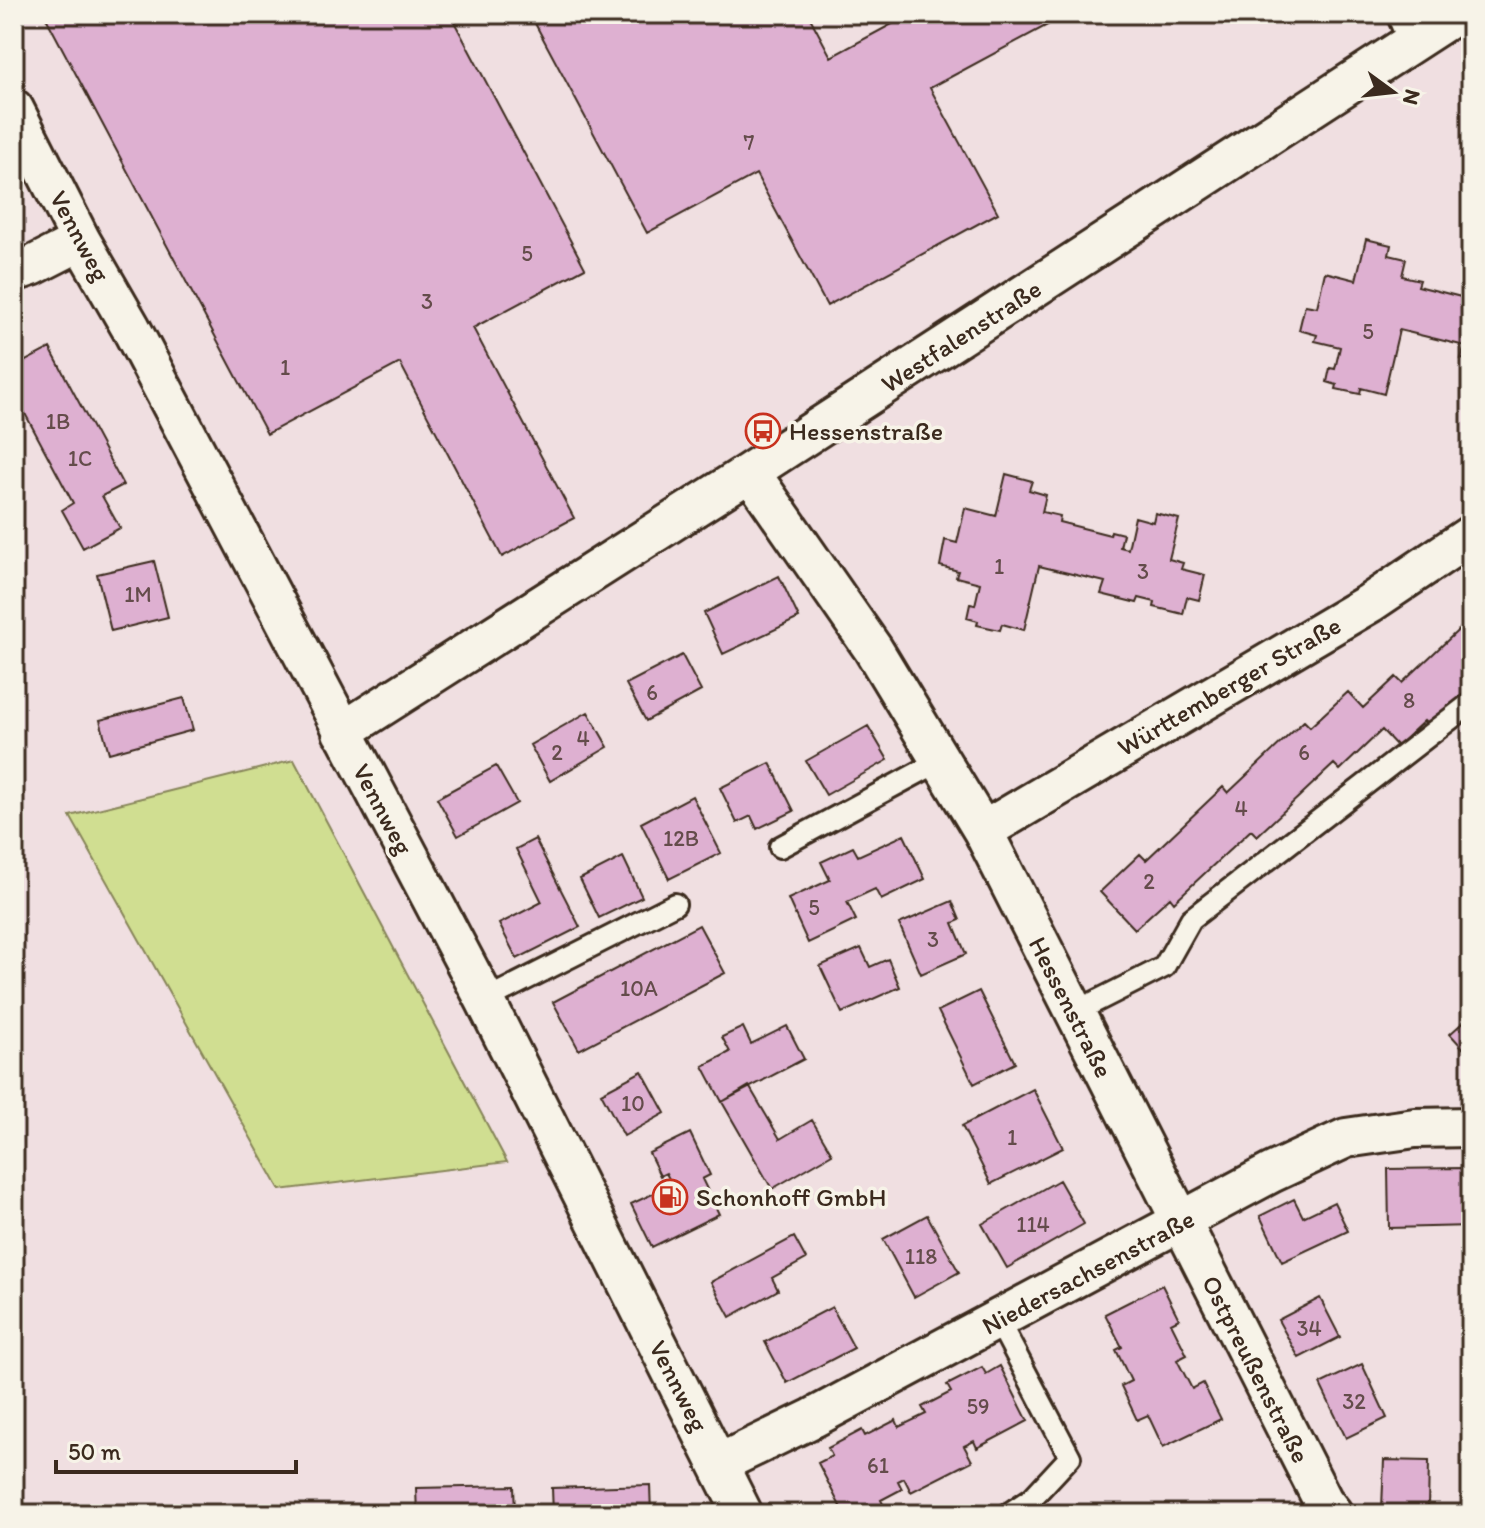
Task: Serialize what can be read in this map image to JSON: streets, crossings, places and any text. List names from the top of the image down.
{
  "streets": {
    "street": [
      "Vennweg",
      "Westfalenstraße",
      "Württemberger Straße",
      "Hessenstraße",
      "Niedersachsenstraße",
      "Ostpreußenstraße"
    ]
  },
  "crossings": [
    ["Vennweg", "Westfalenstraße"],
    ["Vennweg", "Niedersachsenstraße"],
    ["Westfalenstraße", "Hessenstraße"],
    ["Württemberger Straße", "Hessenstraße"],
    ["Hessenstraße", "Niedersachsenstraße"],
    ["Hessenstraße", "Ostpreußenstraße"],
    ["Niedersachsenstraße", "Ostpreußenstraße"]
  ],
  "places": {
    "bus stop": ["Hessenstraße"],
    "fuel station": ["Schonhoff GmbH"]
  },
  "house_numbers": [
    "7",
    "5",
    "3",
    "5",
    "1",
    "1B",
    "1C",
    "1",
    "3",
    "1M",
    "6",
    "8",
    "4",
    "2",
    "6",
    "4",
    "12B",
    "2",
    "5",
    "3",
    "10A",
    "10",
    "1",
    "114",
    "118",
    "34",
    "32",
    "59",
    "61"
  ],
  "scale_bar": "50 m",
  "north": "right"
}
